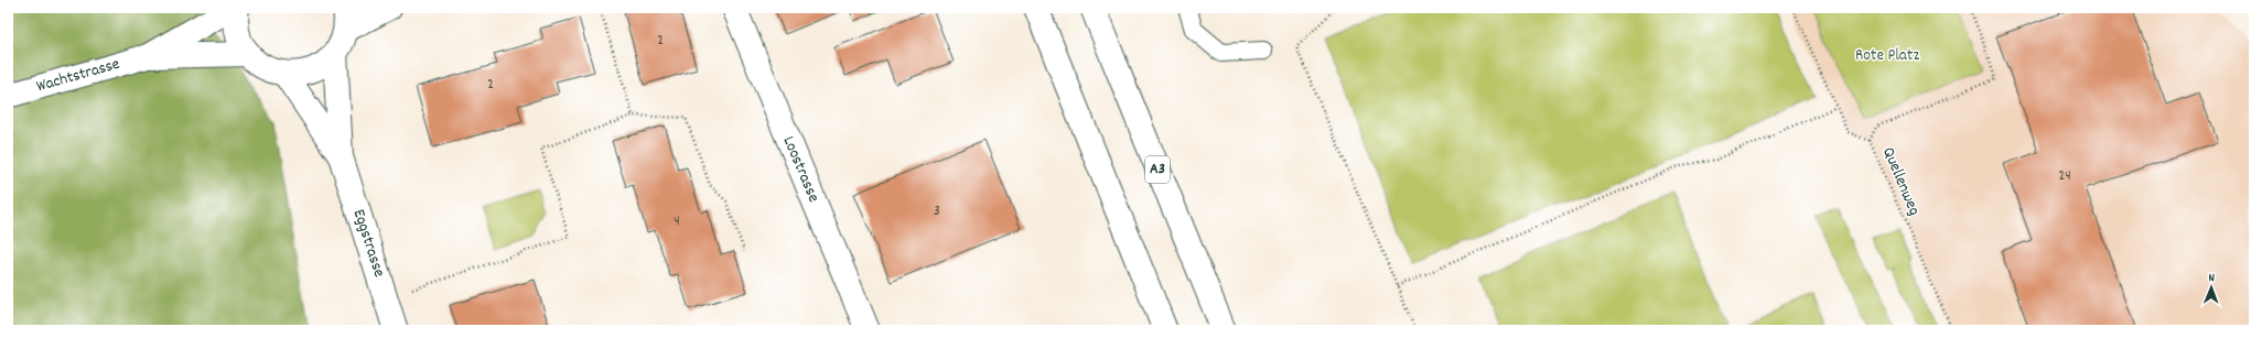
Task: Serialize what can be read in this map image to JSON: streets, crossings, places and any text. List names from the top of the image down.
{
  "streets": {
    "main road": [
      "Wachtstrasse",
      "Loostrasse",
      "A3",
      "Eggstrasse"
    ],
    "path": ["Quellenweg"]
  },
  "parks": ["Rote Platz"],
  "house_numbers": [
    "2",
    "2",
    "24",
    "3",
    "4"
  ],
  "north": "top"
}
